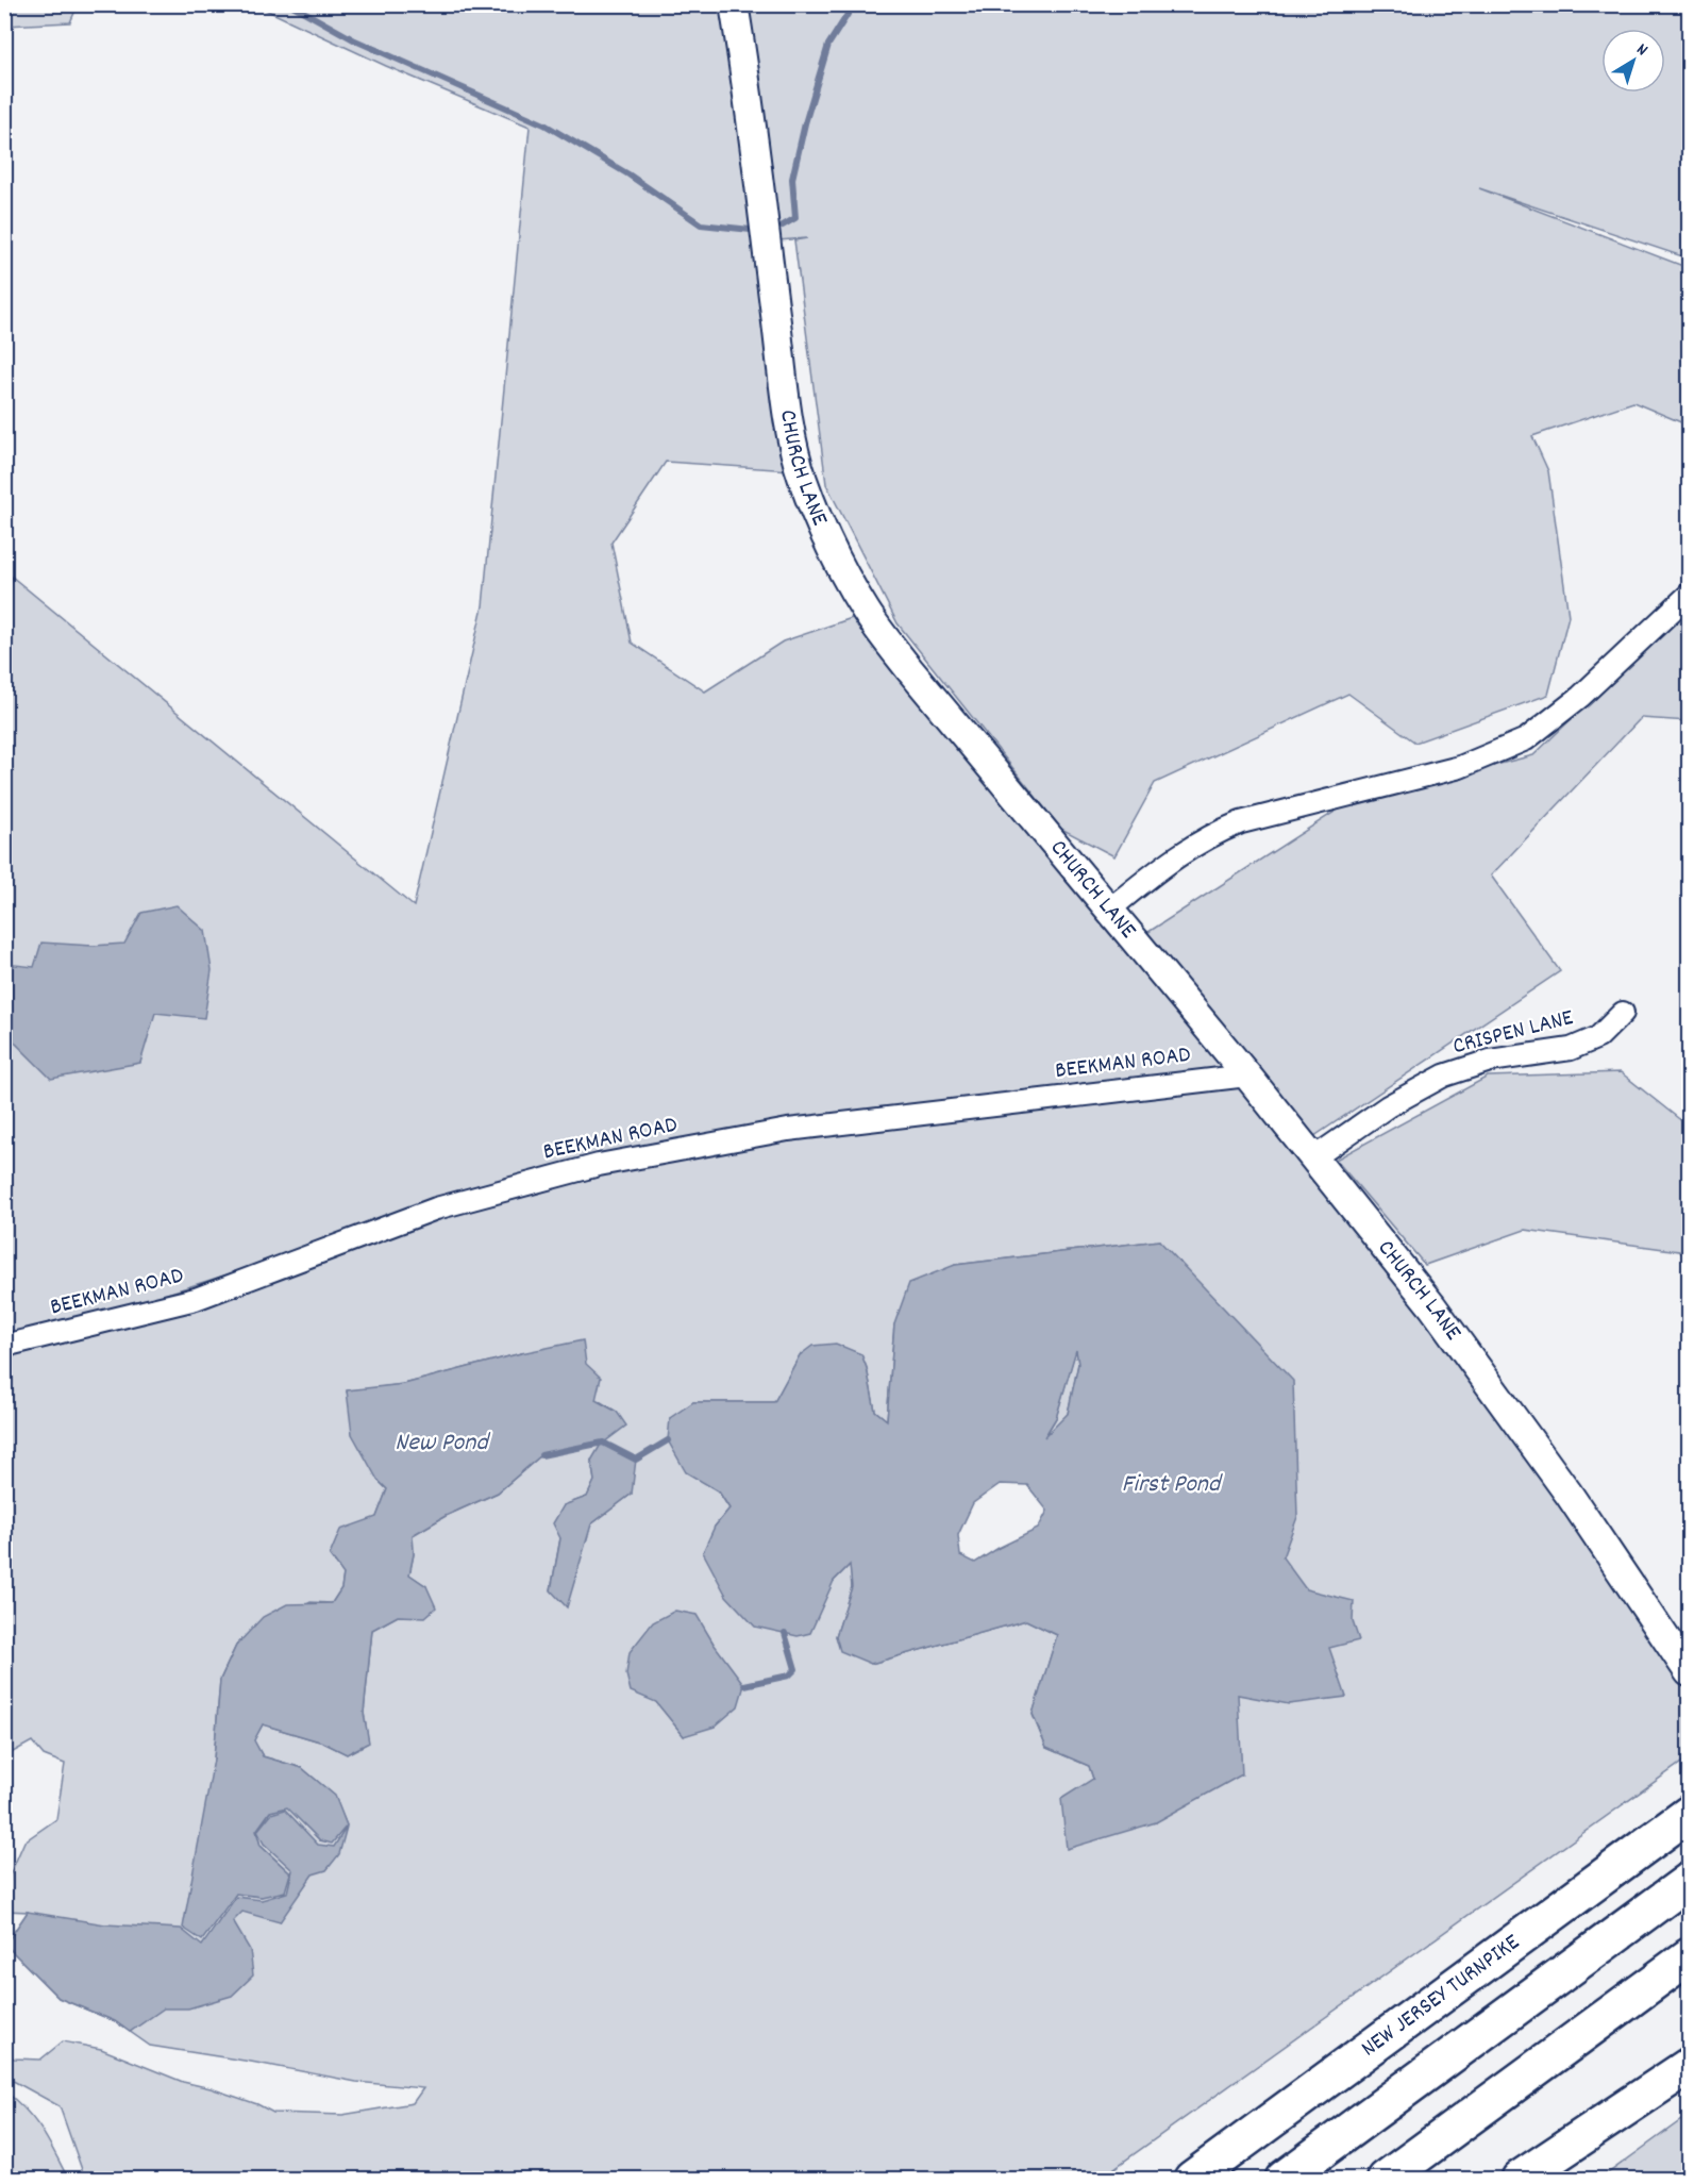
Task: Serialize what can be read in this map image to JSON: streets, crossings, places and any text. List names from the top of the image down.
{
  "streets": {
    "highway": ["NEW JERSEY TURNPIKE"],
    "street": ["CHURCH LANE", "CRISPEN LANE", "BEEKMAN ROAD"]
  },
  "crossings": [
    ["CHURCH LANE", "CRISPEN LANE"],
    ["CHURCH LANE", "BEEKMAN ROAD"]
  ],
  "water": ["New Pond", "First Pond"],
  "north": "top right"
}
